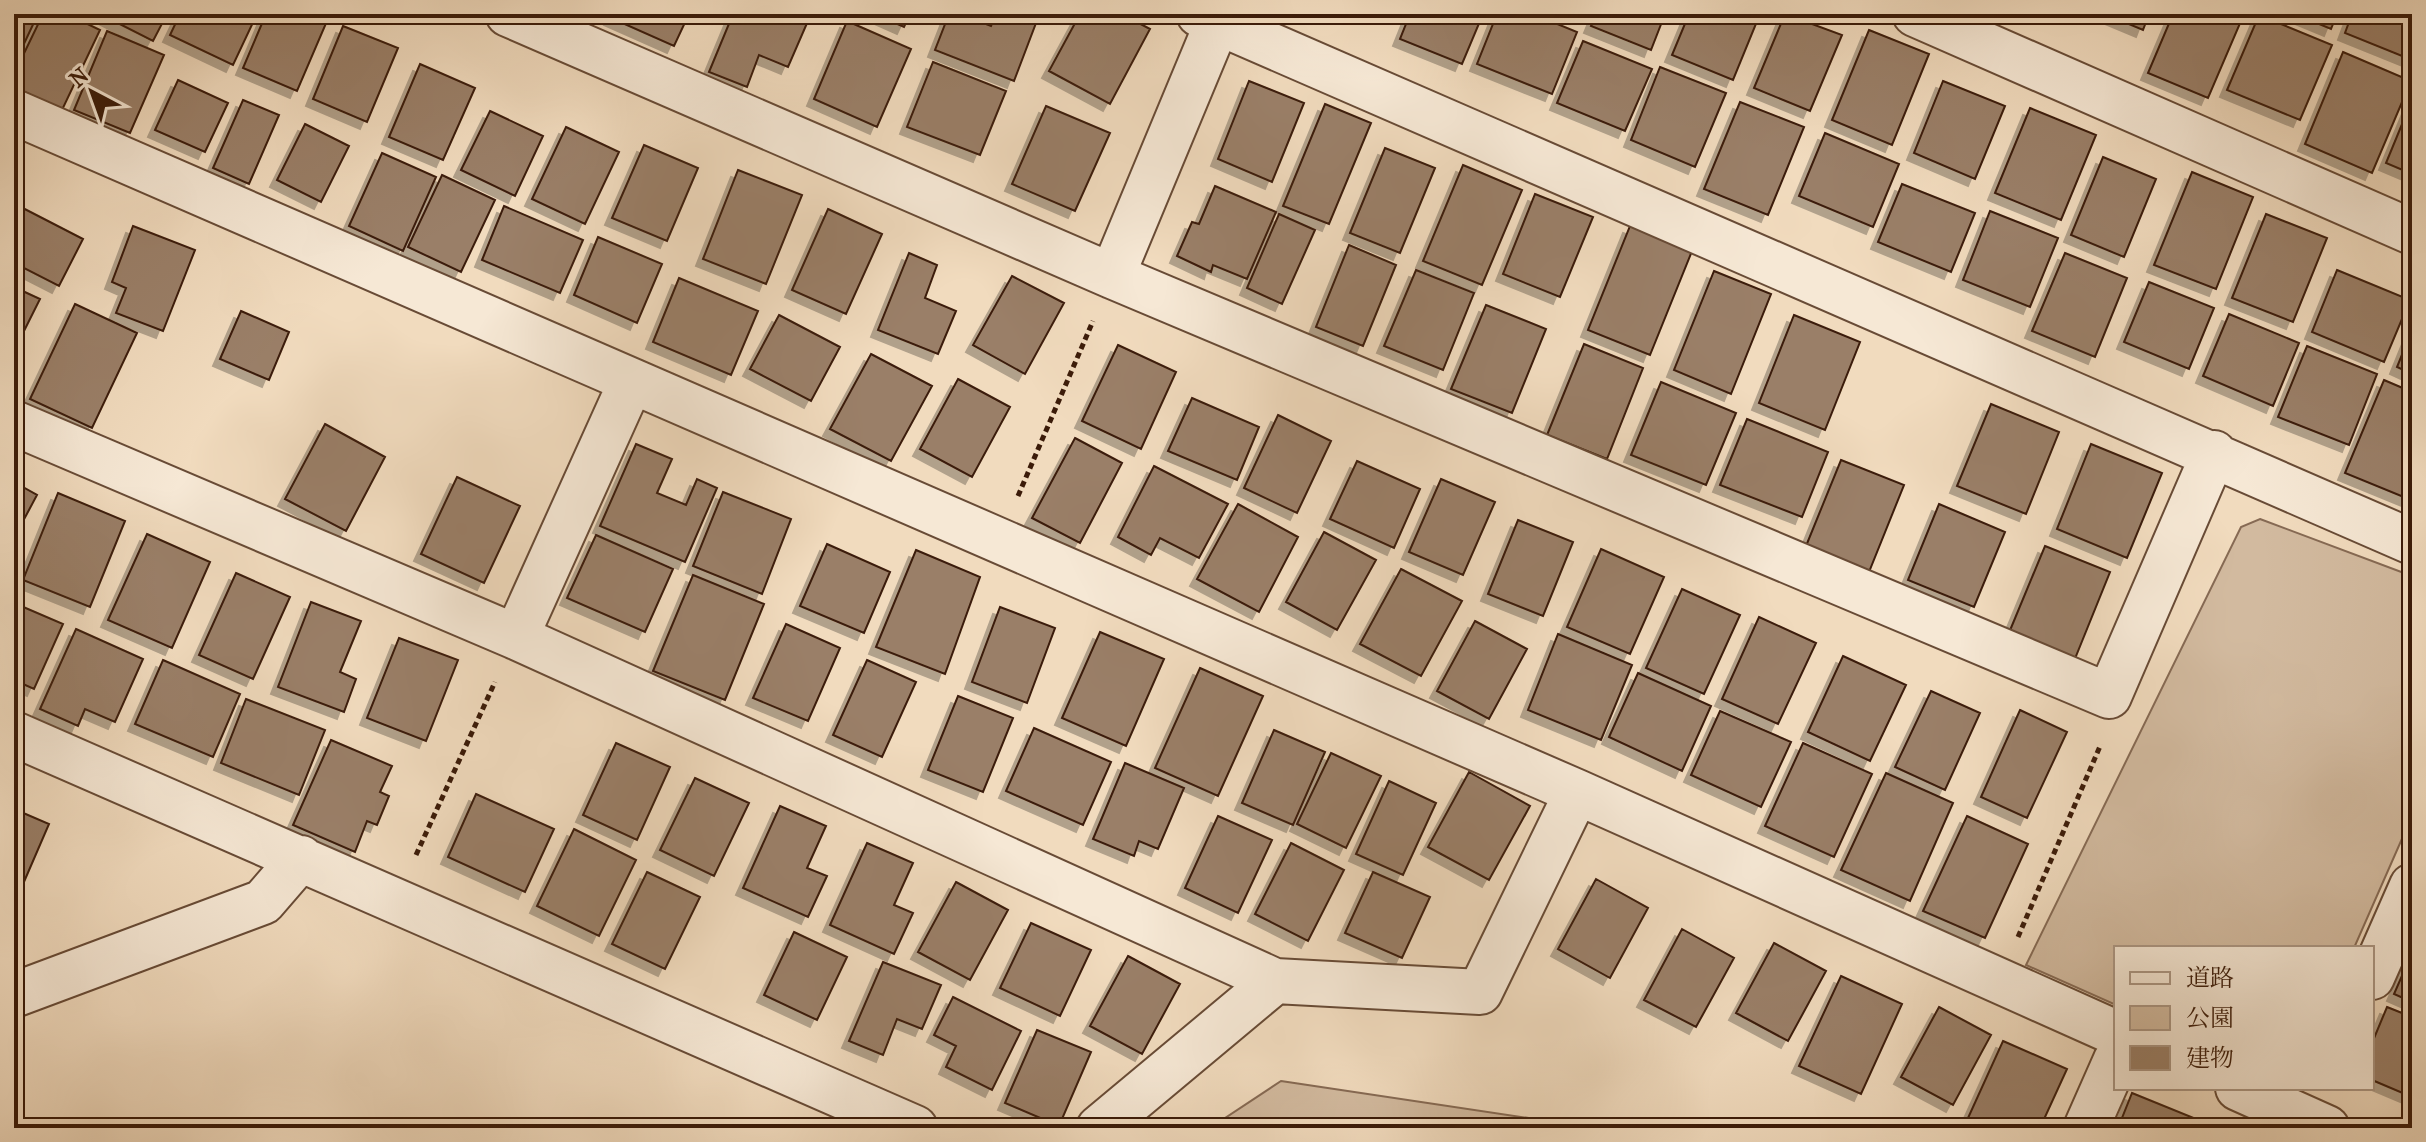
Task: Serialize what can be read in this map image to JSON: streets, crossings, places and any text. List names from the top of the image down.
{
  "legend": ["道路", "公園", "建物"],
  "north": "top left"
}
